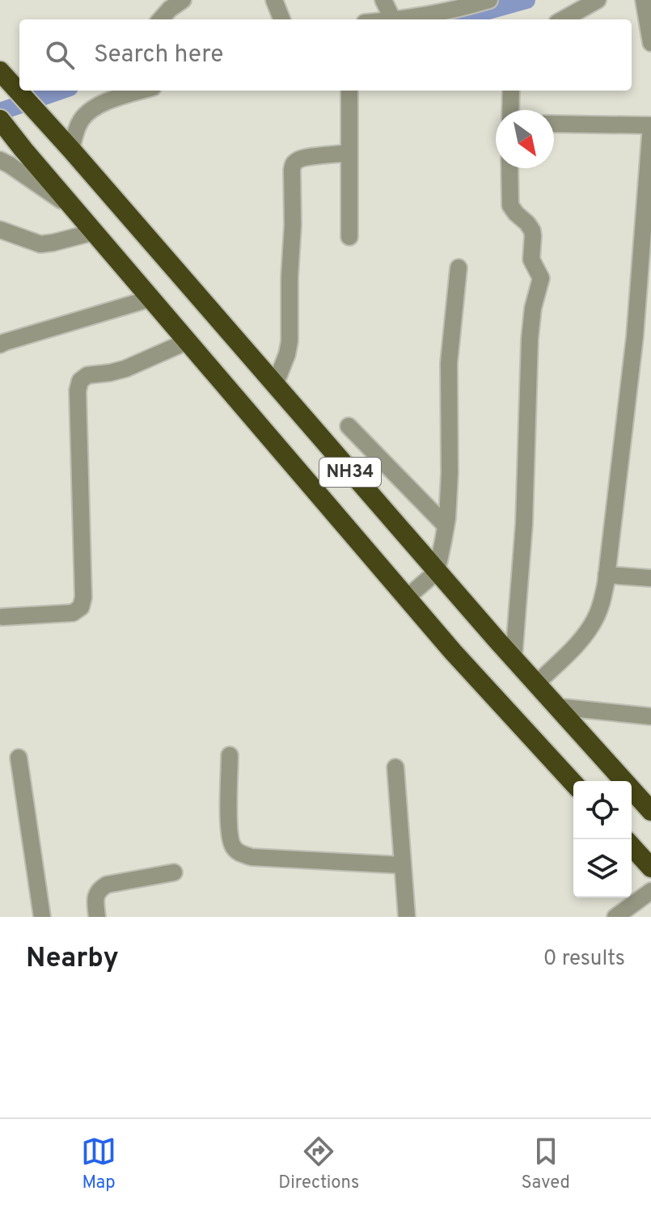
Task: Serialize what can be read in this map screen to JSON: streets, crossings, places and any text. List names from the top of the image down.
{
  "streets": {
    "highway": ["NH34"]
  },
  "north": "bottom right",
  "page": {
    "search": "Search here",
    "heading": ["Nearby", "0 results"],
    "nav": ["Map", "Directions", "Saved"]
  }
}
